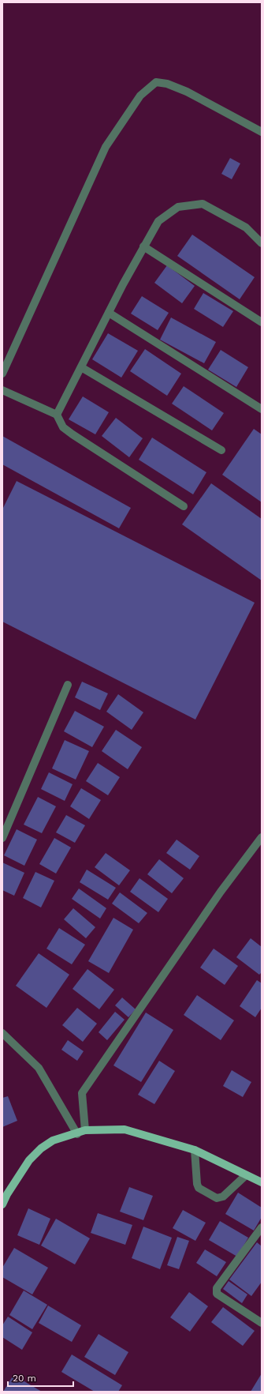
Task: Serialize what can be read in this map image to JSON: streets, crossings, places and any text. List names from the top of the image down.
{
  "scale_bar": "20 m"
}
